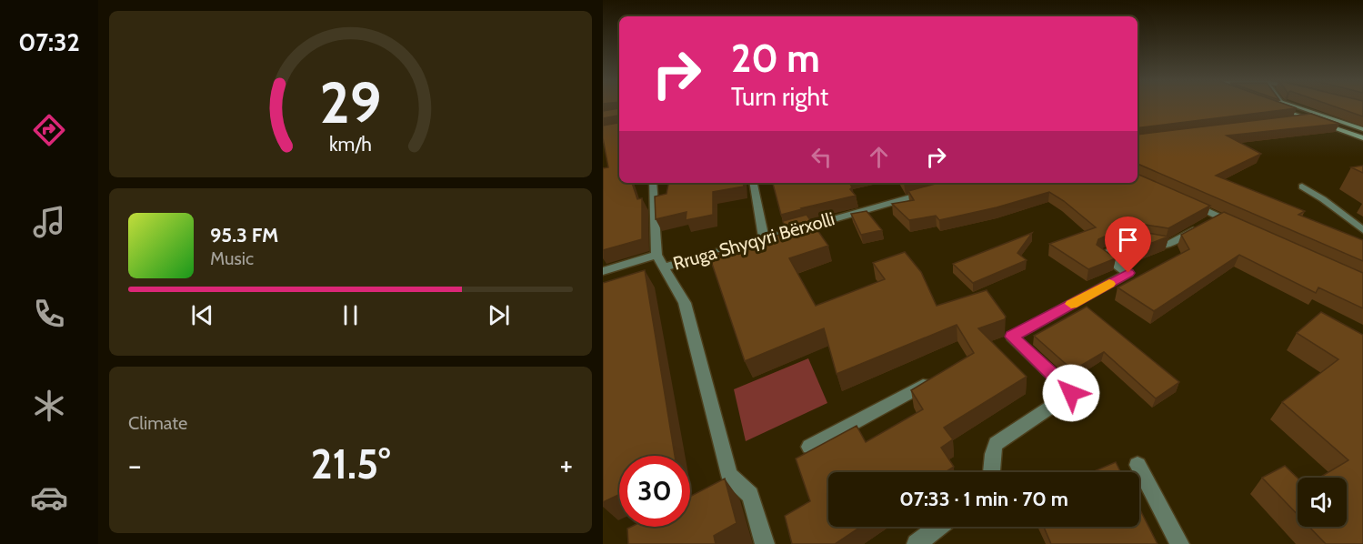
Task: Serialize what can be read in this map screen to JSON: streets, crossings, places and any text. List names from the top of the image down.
{
  "streets": {
    "street": ["Rruga Shyqyri Bërxolli"]
  },
  "page": {
    "tabs": "07:32",
    "turn": ["20 m", "Turn right"],
    "song": ["95.3 FM", "Music"],
    "tile": "Climate",
    "heat": ["−", "21.5°", "+"],
    "limit": "30",
    "trip": "07:33 · 1 min · 70 m",
    "gauge": ["29", "km/h"]
  }
}
